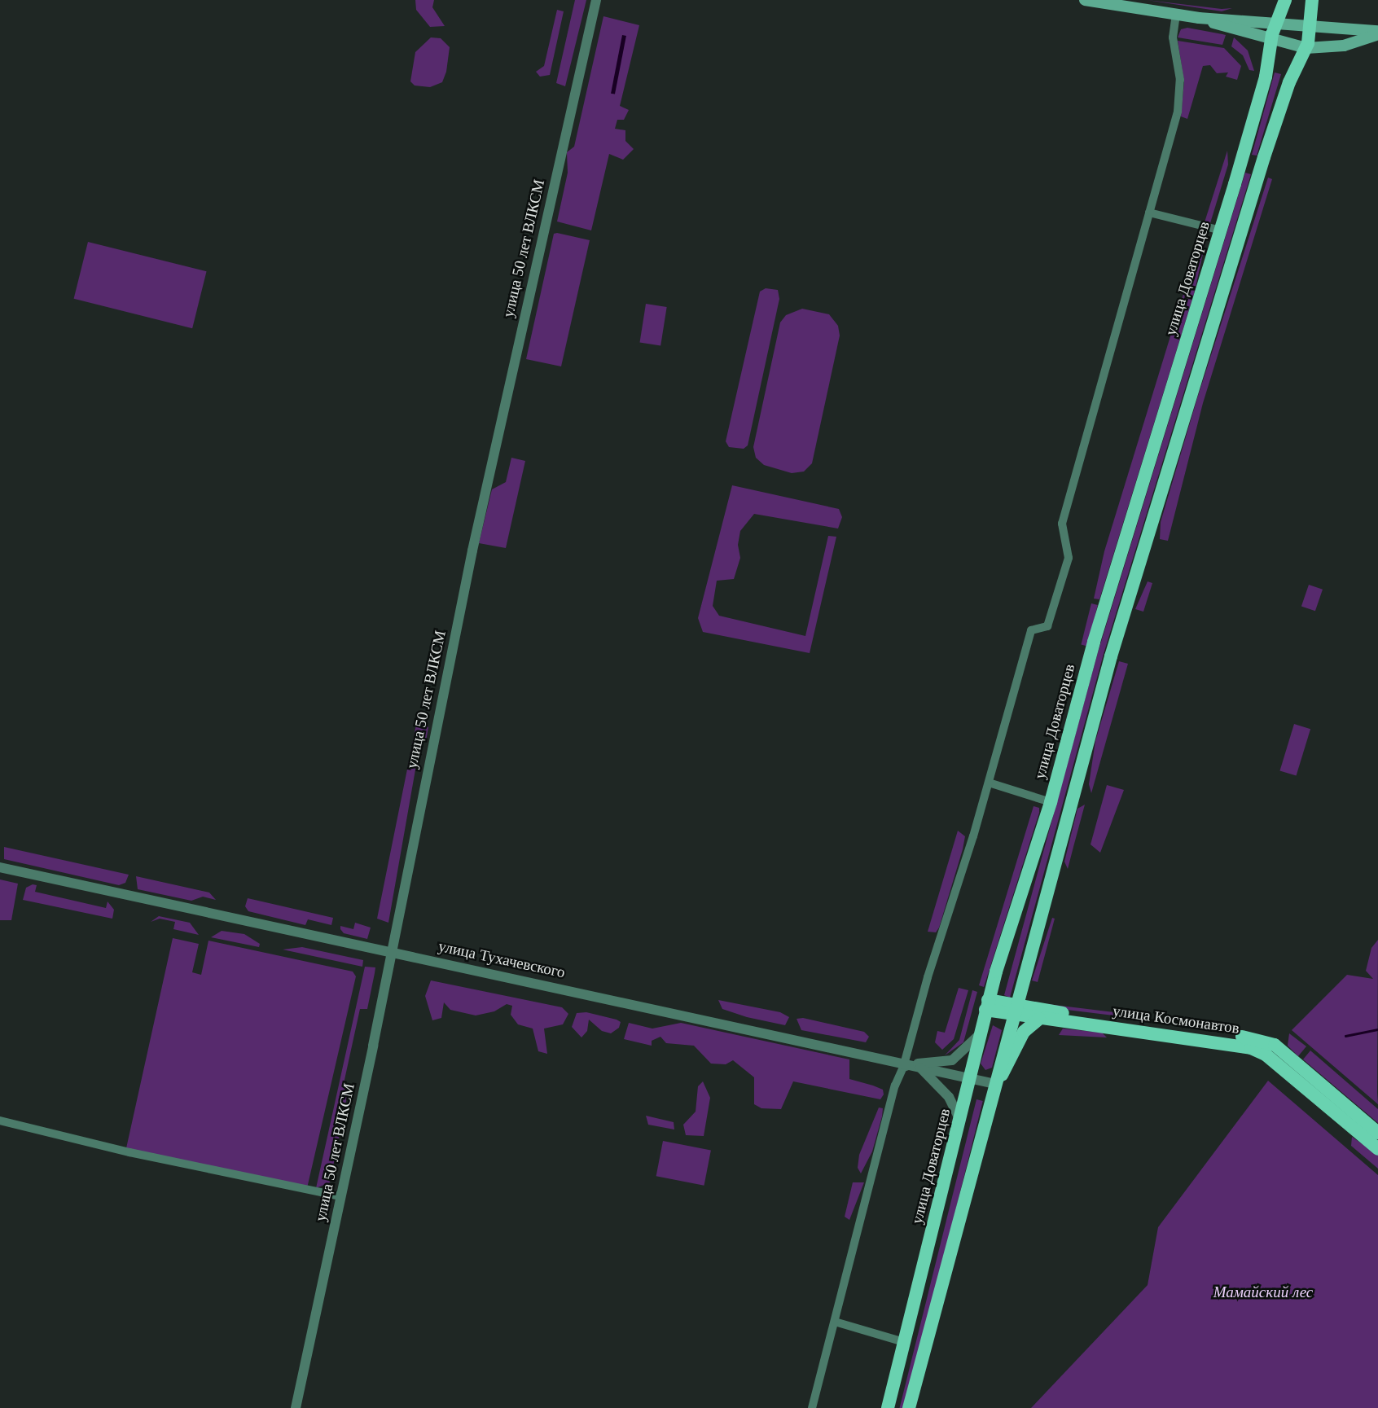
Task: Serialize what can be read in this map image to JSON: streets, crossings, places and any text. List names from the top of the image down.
{
  "streets": {
    "main road": ["улица Доваторцев", "улица Космонавтов"],
    "street": ["улица 50 лет ВЛКСМ", "улица Тухачевского"]
  },
  "crossings": [
    ["улица 50 лет ВЛКСМ", "улица Тухачевского"],
    ["улица Доваторцев", "улица Тухачевского"]
  ],
  "parks": ["Мамайский лес"]
}
